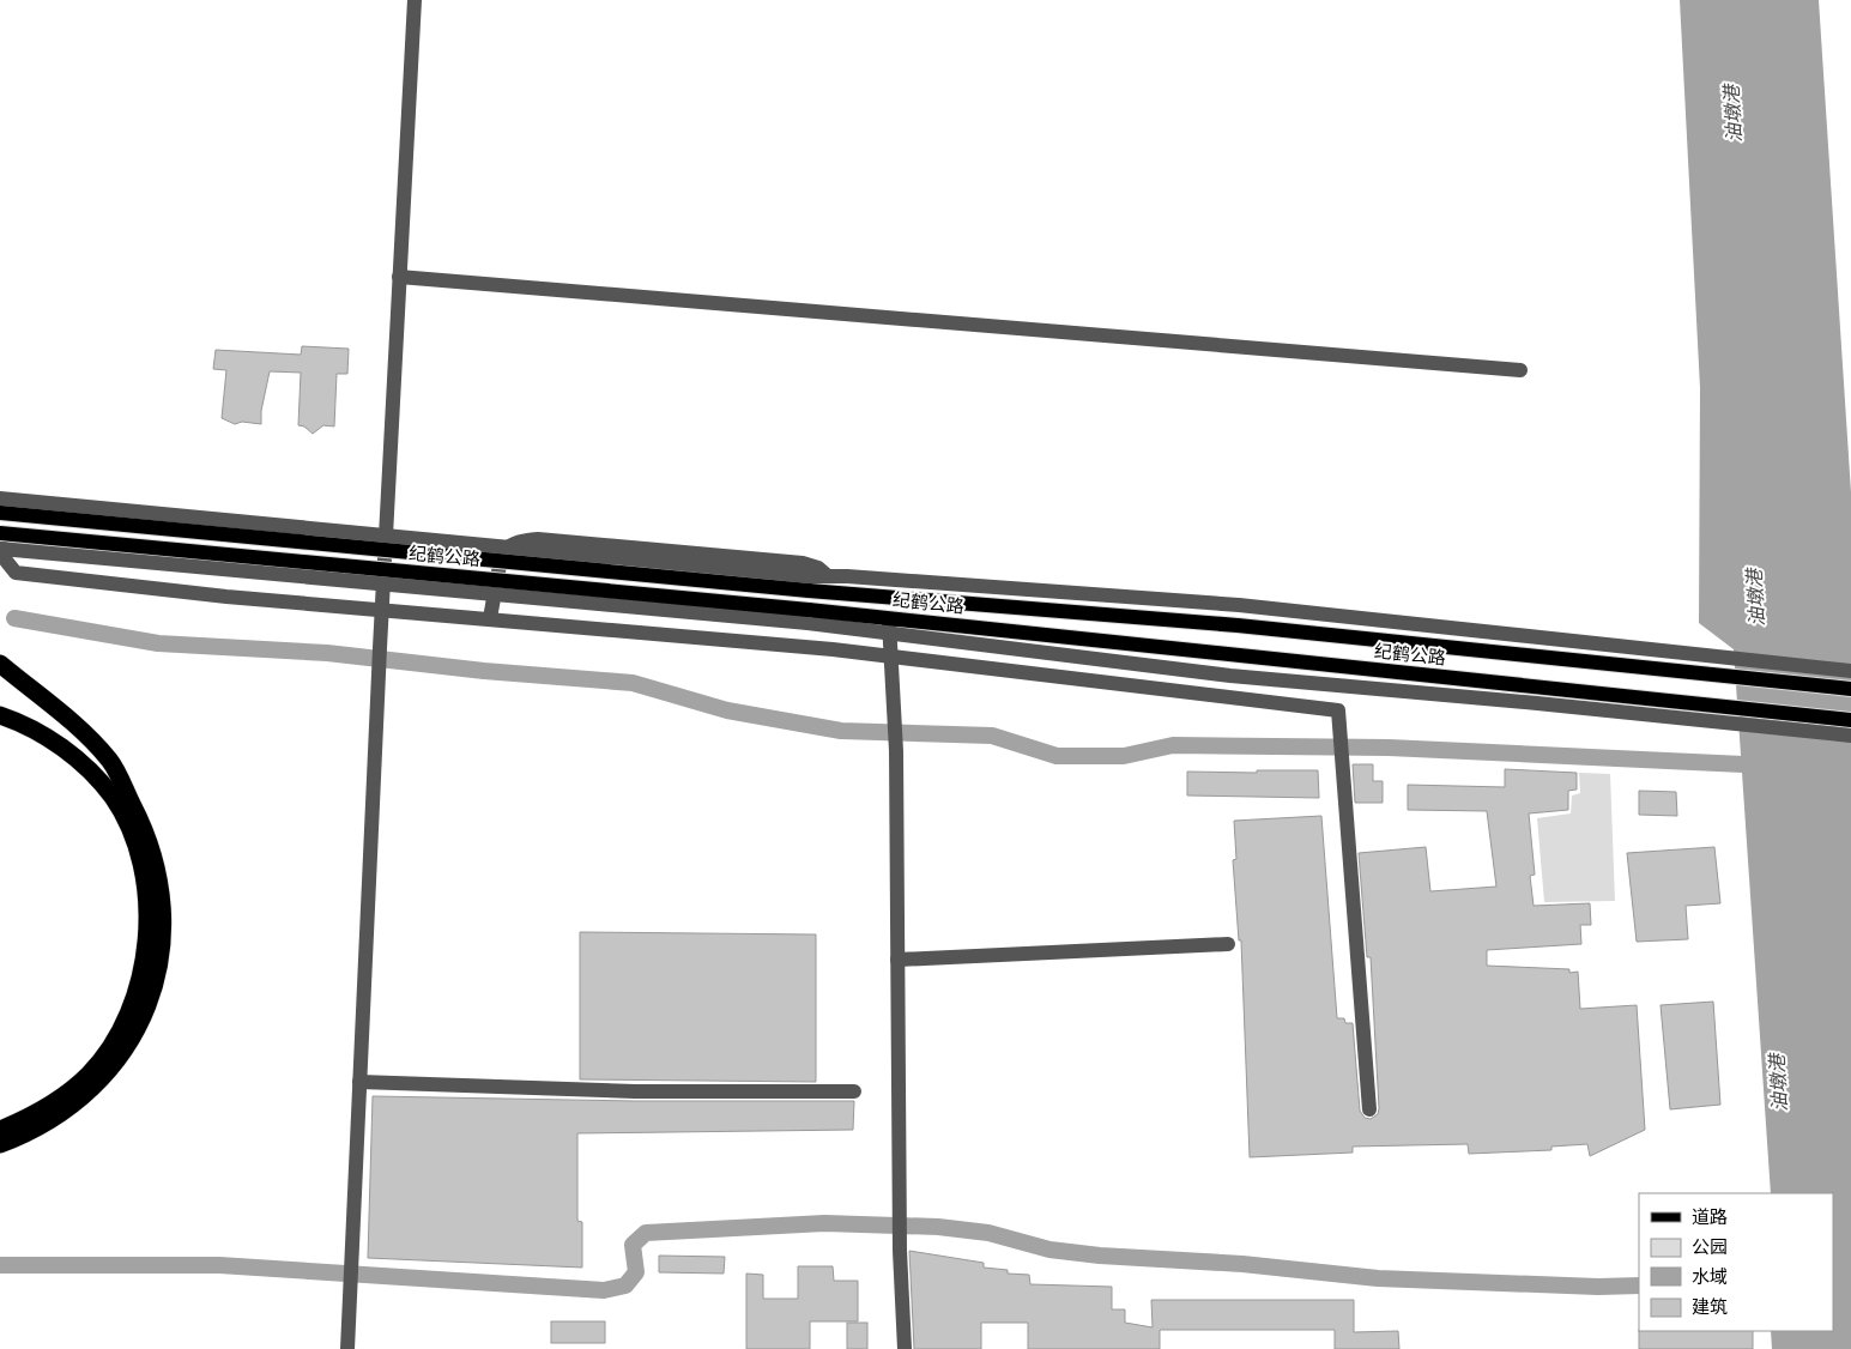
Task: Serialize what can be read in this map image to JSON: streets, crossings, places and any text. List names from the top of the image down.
{
  "streets": {
    "main road": ["纪鹤公路"]
  },
  "water": ["油墩港"],
  "legend": [
    "道路",
    "公园",
    "水域",
    "建筑"
  ]
}
